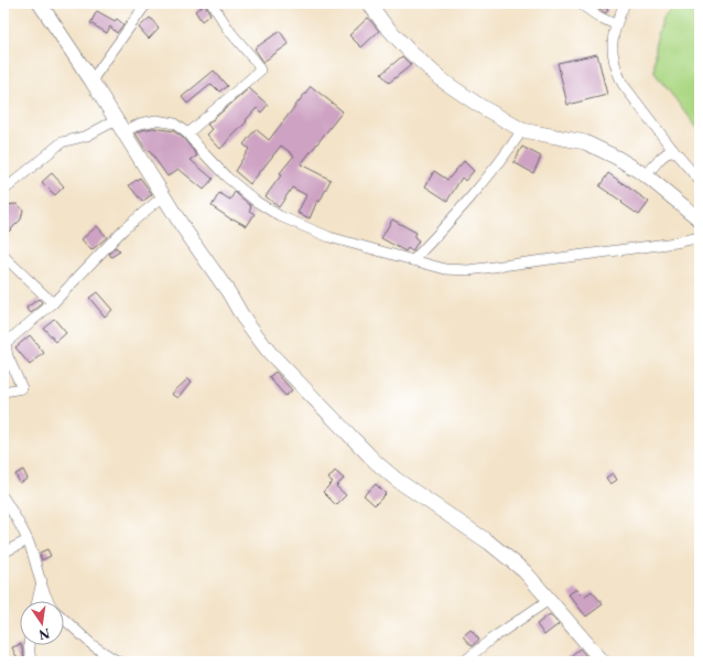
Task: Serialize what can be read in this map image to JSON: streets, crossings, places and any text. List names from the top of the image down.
{
  "north": "bottom"
}
